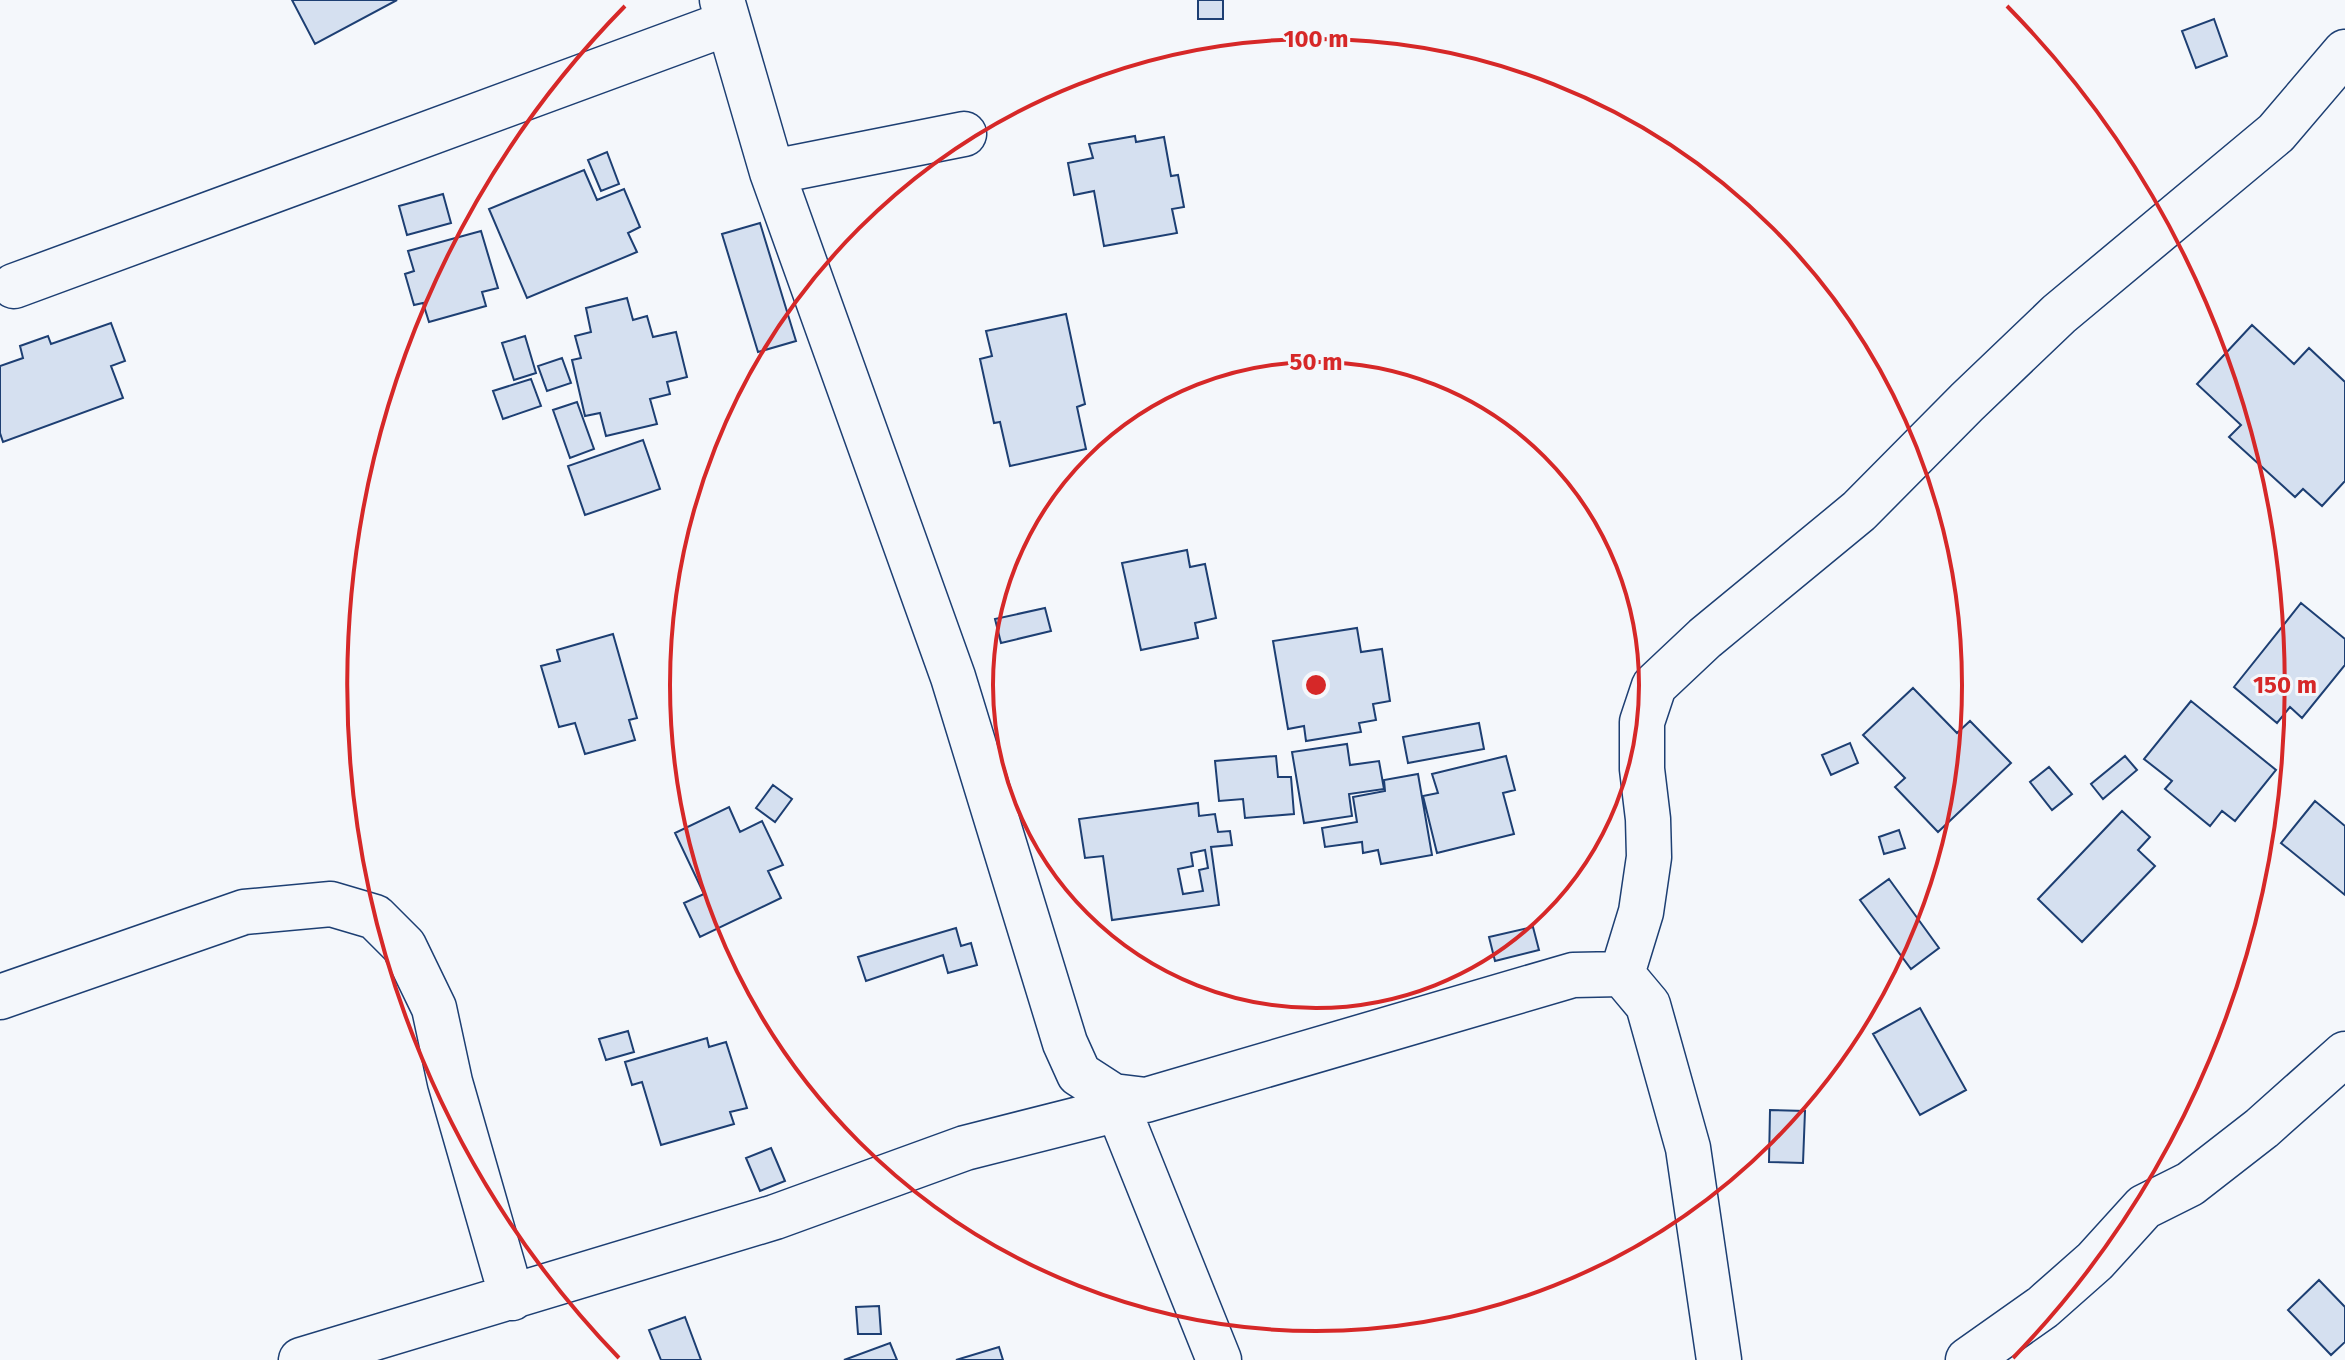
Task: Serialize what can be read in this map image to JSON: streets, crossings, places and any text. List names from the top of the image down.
{
  "rings": ["100 m", "50 m", "150 m"]
}
